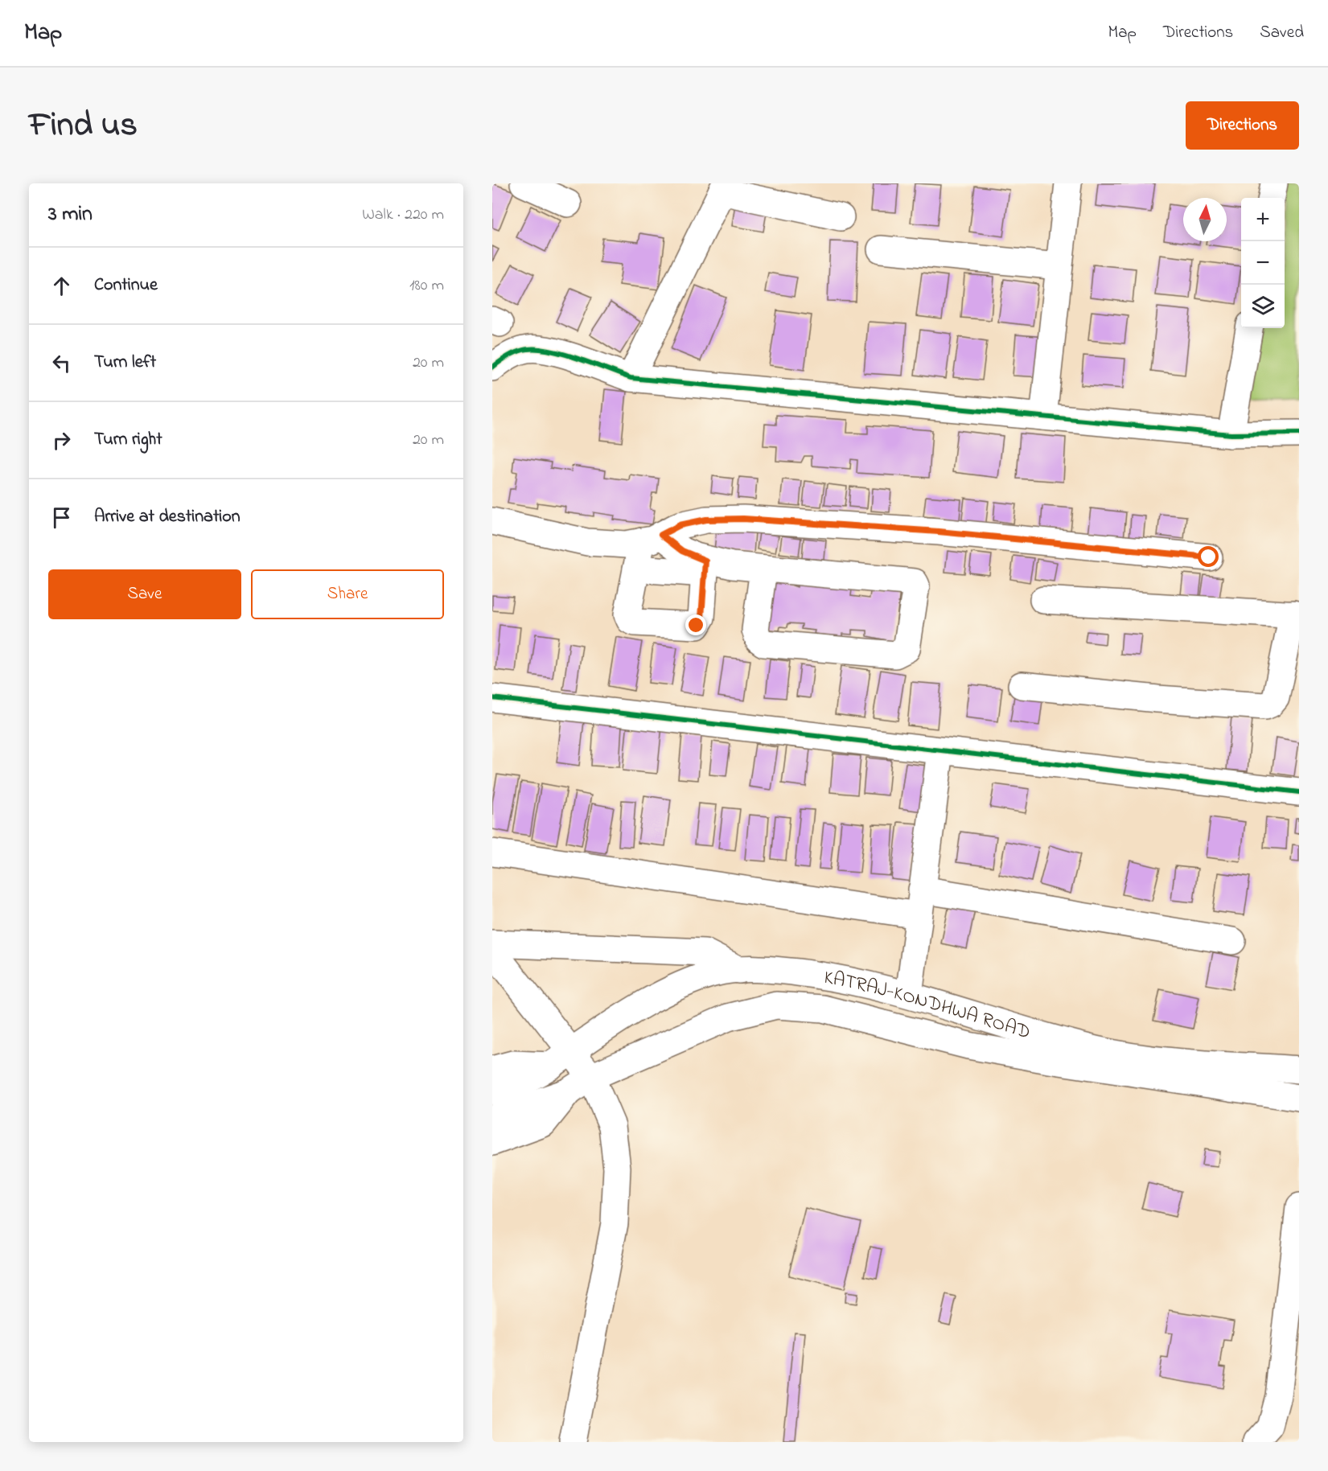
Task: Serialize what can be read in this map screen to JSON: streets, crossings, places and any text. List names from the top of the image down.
{
  "streets": {
    "main road": ["KATRAJ-KONDHWA ROAD"]
  },
  "north": "top",
  "page": {
    "header": "Map",
    "nav": ["Map", "Directions", "Saved"],
    "title": "Find us",
    "buttons": [
      "Directions",
      ["Save", "Share"]
    ],
    "heading": ["3 min", "Walk · 220 m"],
    "map_buttons": ["+", "−"],
    "list": [
      ["Continue", "180 m"],
      ["Turn left", "20 m"],
      ["Turn right", "20 m"],
      "Arrive at destination"
    ]
  }
}
